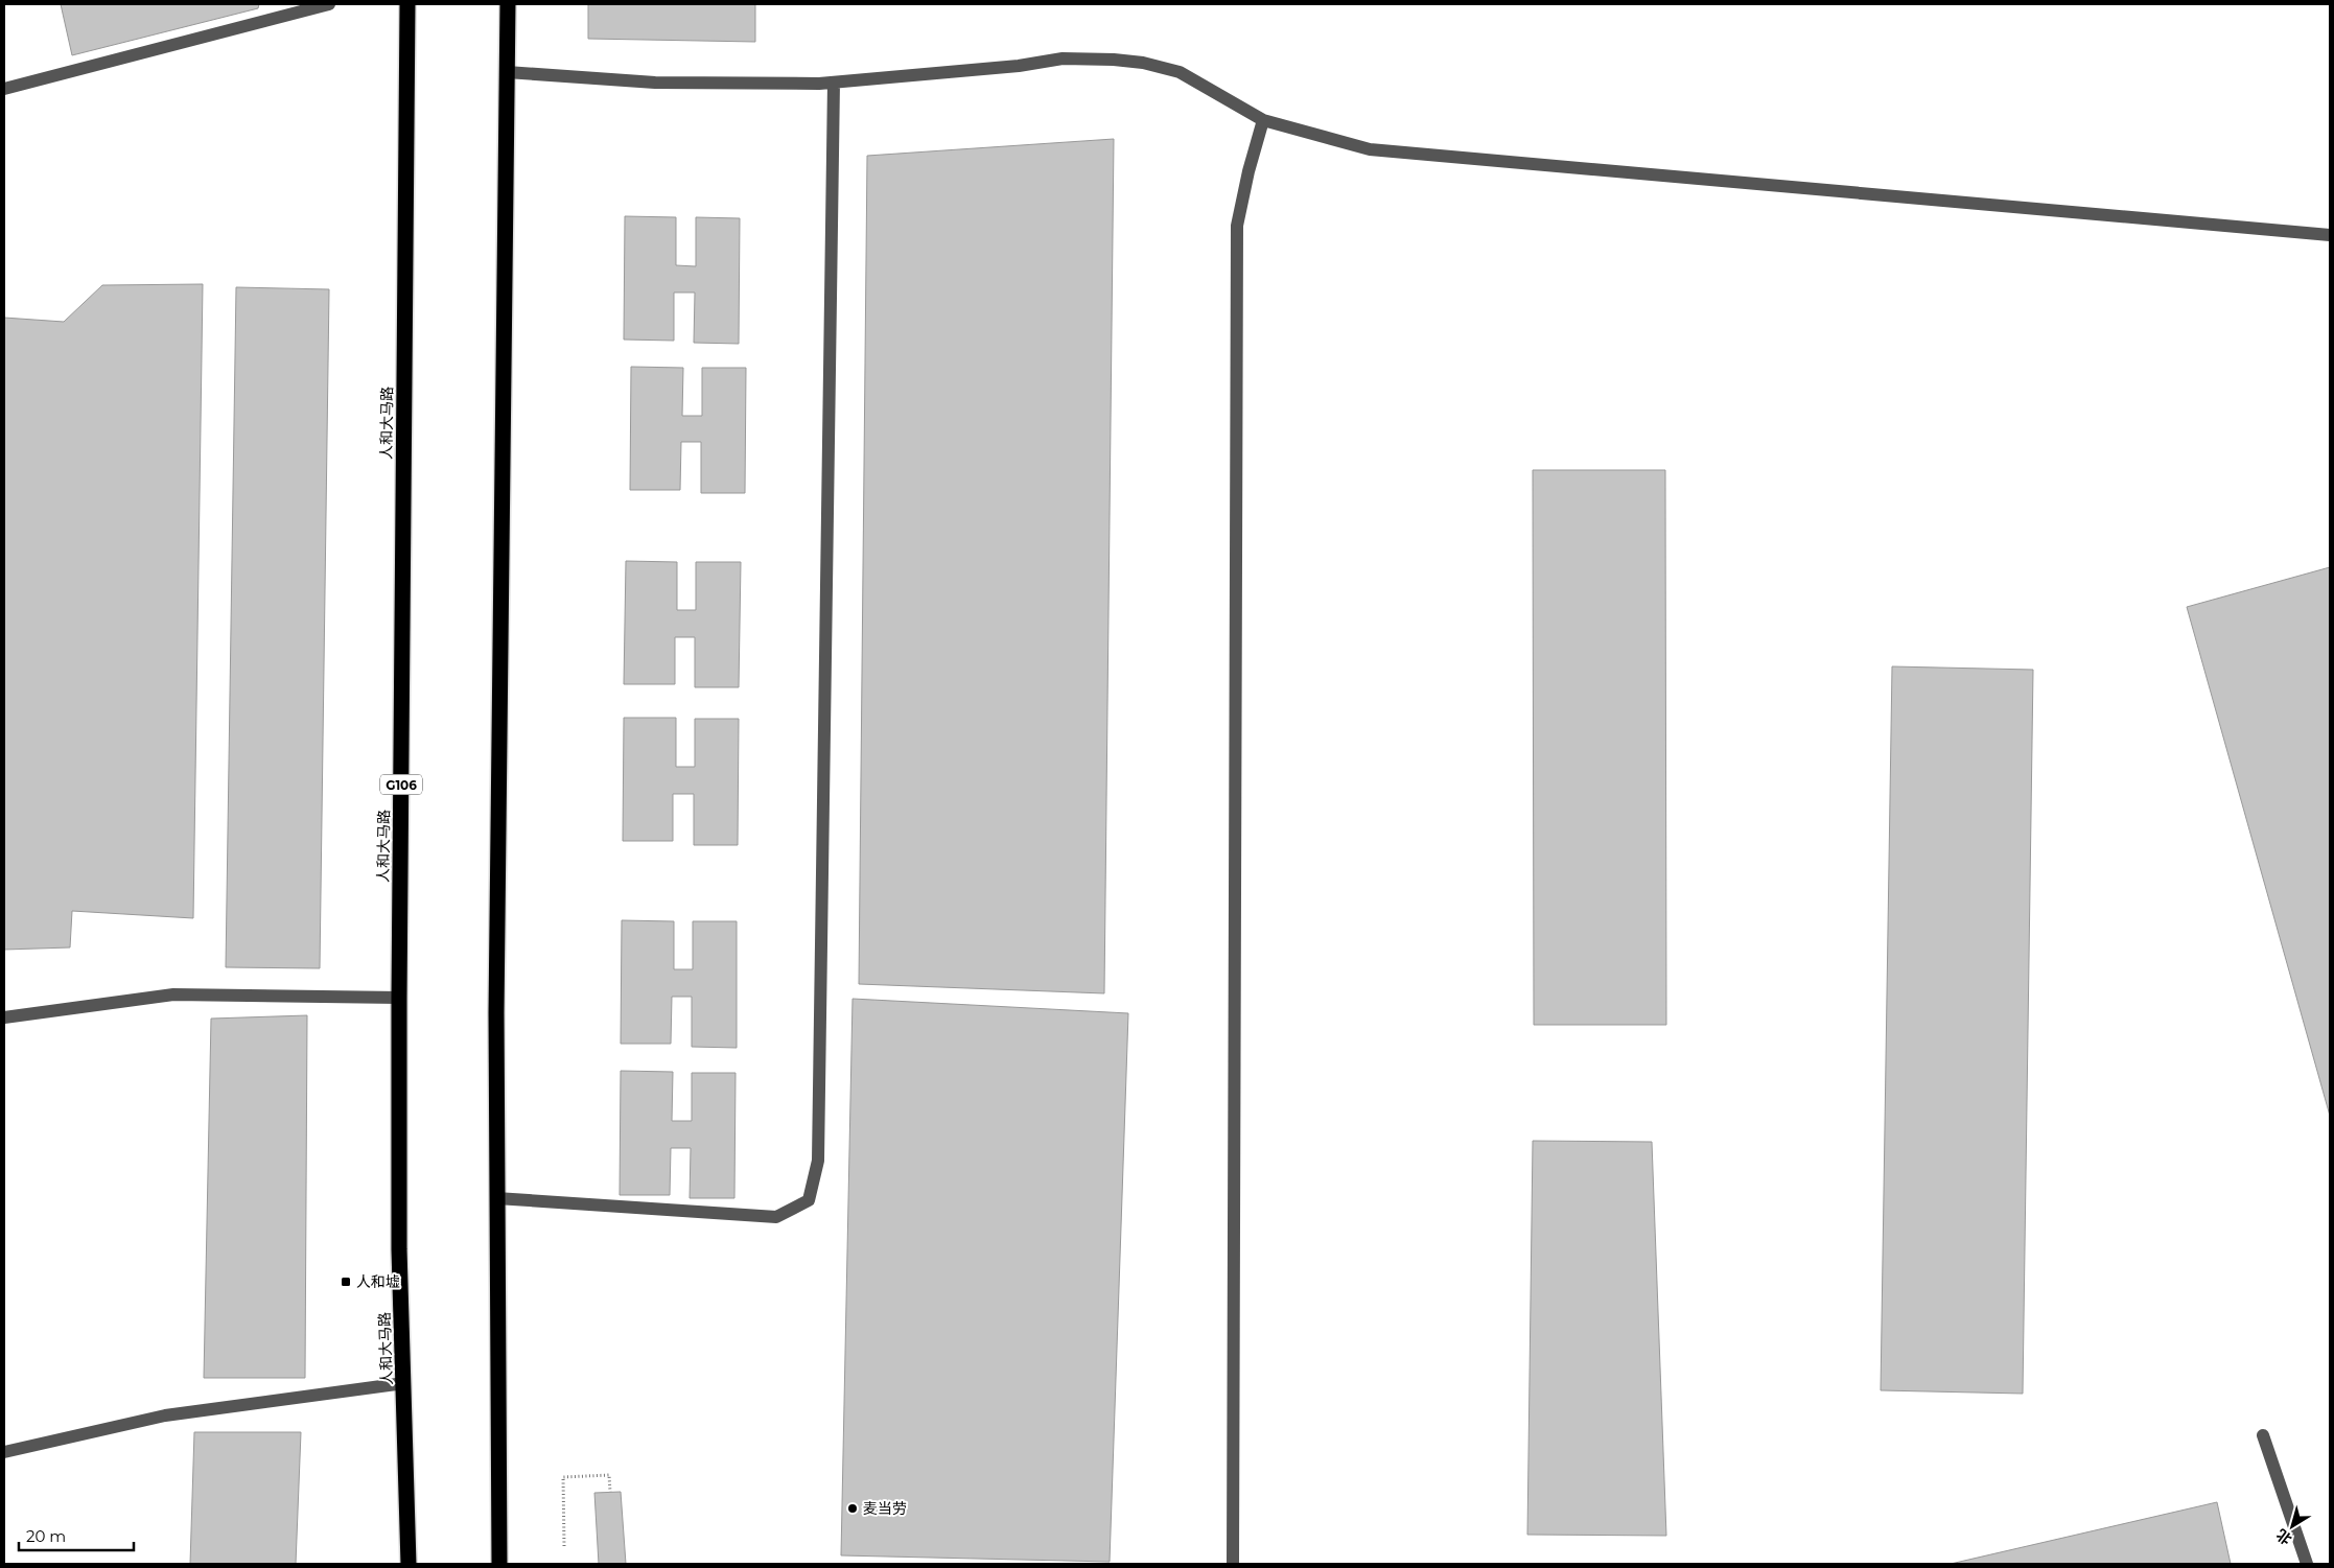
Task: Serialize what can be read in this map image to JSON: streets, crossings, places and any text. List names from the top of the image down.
{
  "streets": {
    "highway": ["人和大马路", "G106"]
  },
  "places": {
    "transit": ["人和墟"],
    "other": ["麦当劳"]
  },
  "scale_bar": "20 m",
  "north": "bottom left"
}
